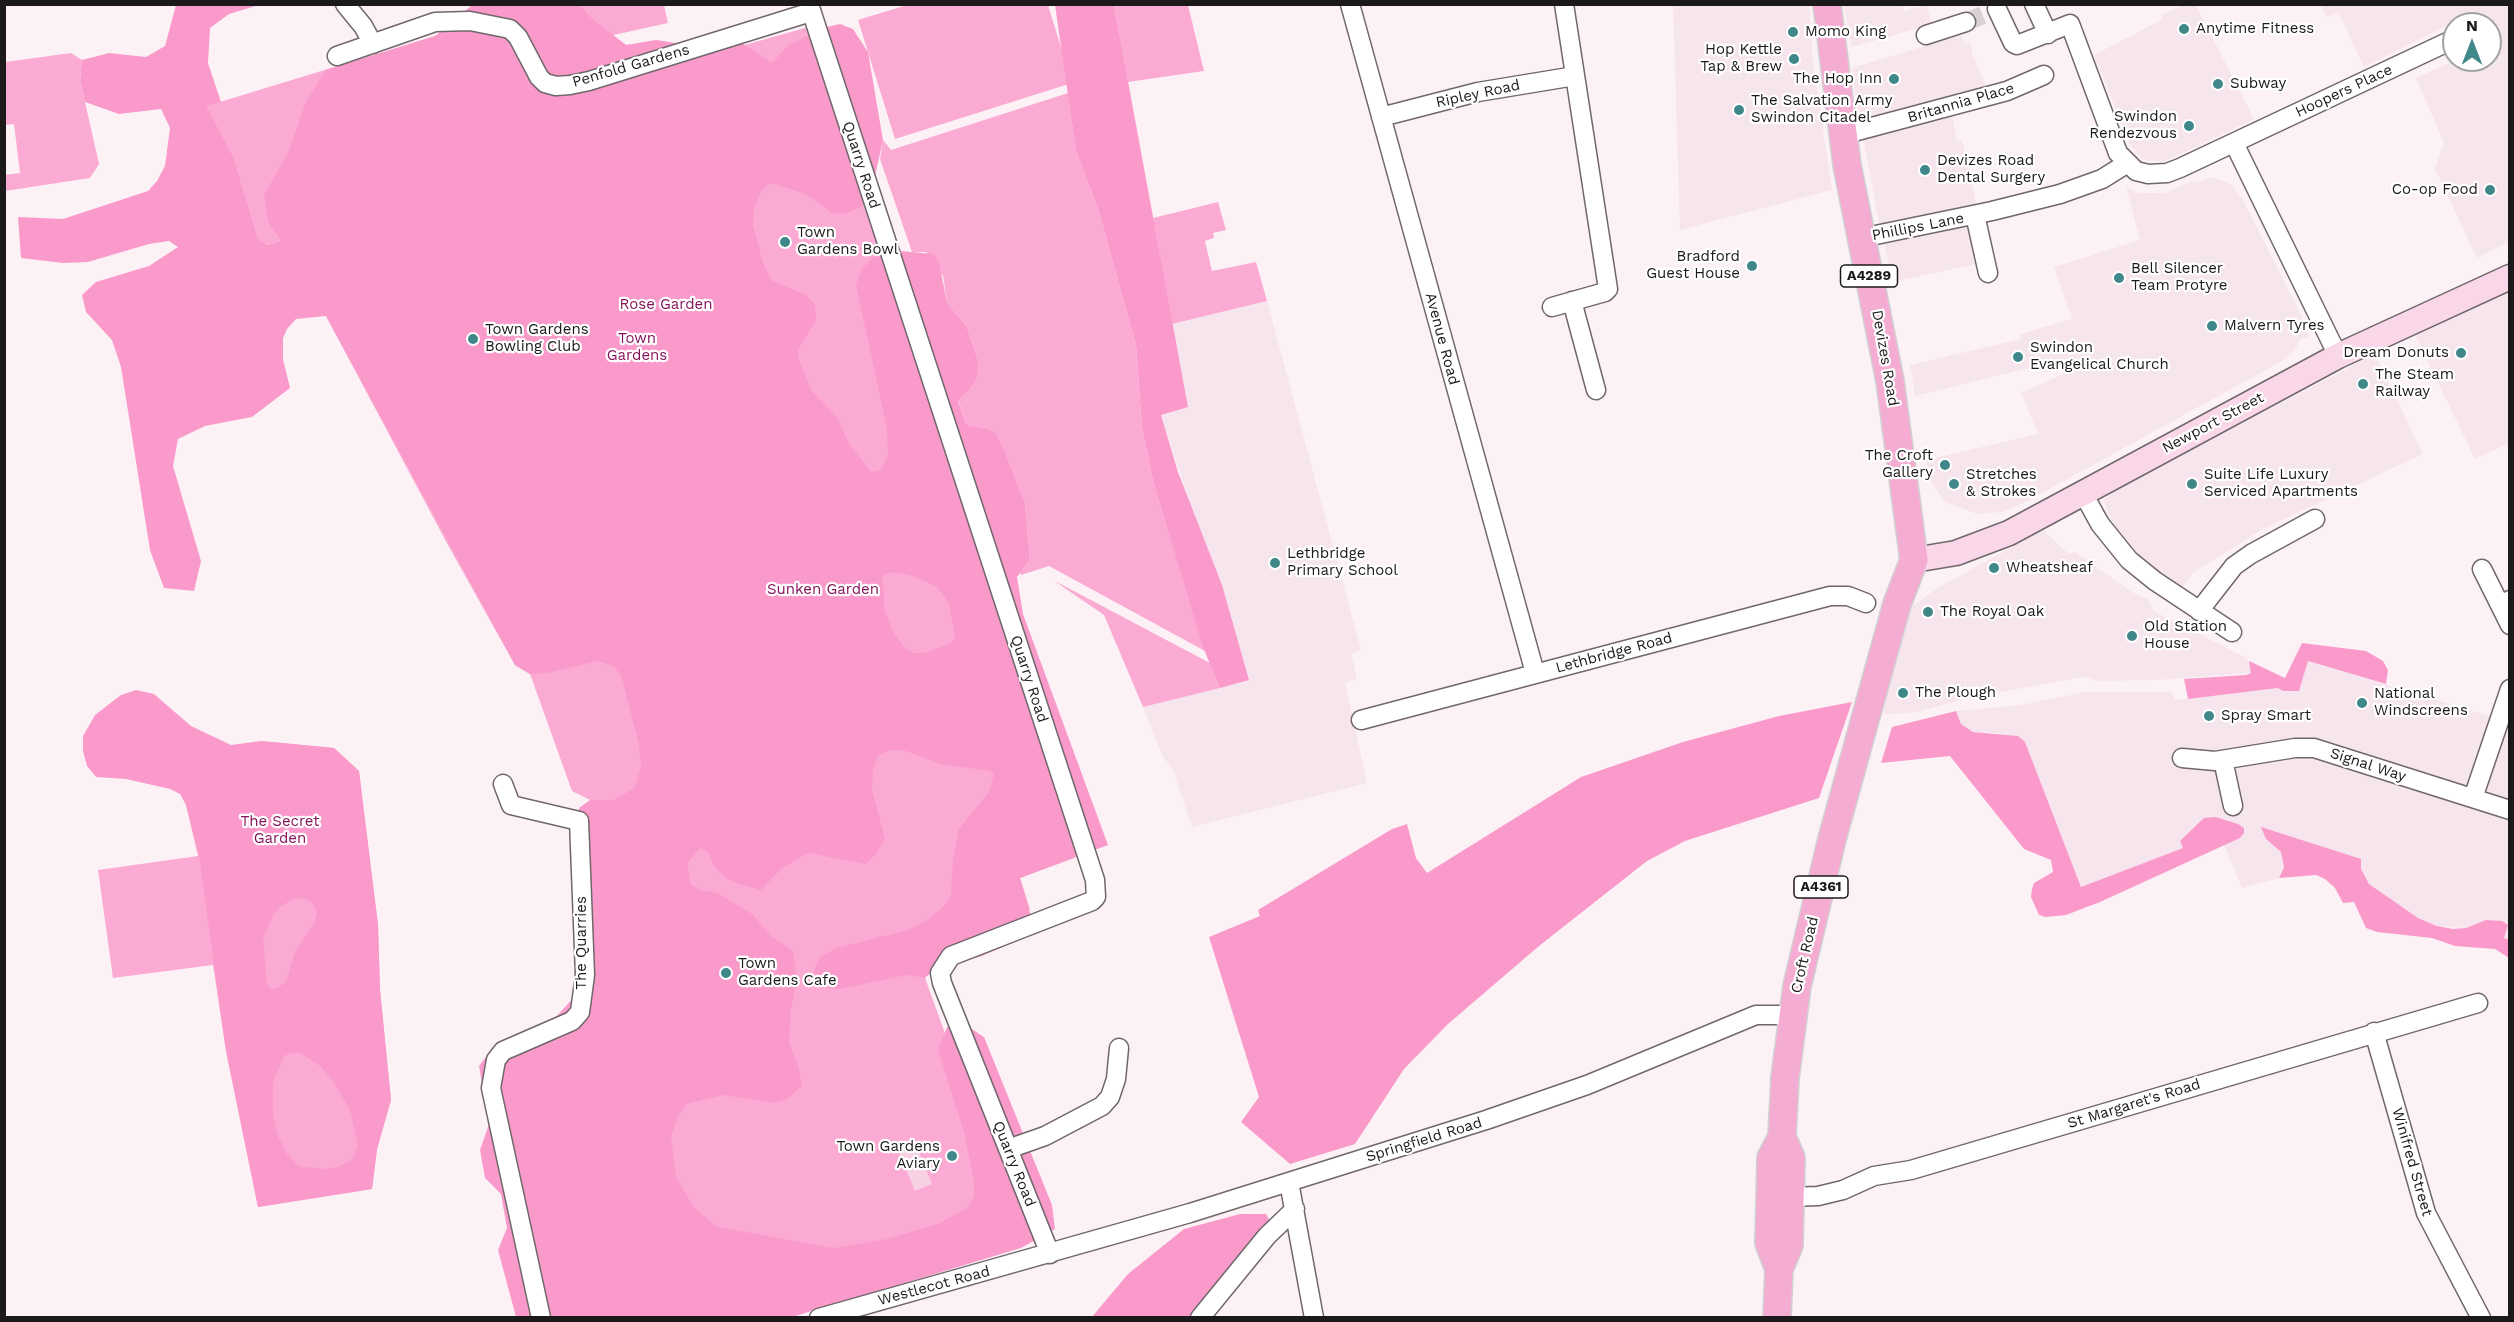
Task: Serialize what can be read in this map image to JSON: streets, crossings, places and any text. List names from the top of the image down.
{
  "streets": {
    "main road": [
      "A4289",
      "Devizes Road",
      "Newport Street",
      "A4361",
      "Croft Road"
    ],
    "street": [
      "Penfold Gardens",
      "Hoopers Place",
      "Ripley Road",
      "Britannia Place",
      "Quarry Road",
      "Phillips Lane",
      "Avenue Road",
      "Lethbridge Road",
      "Signal Way",
      "The Quarries",
      "St Margaret's Road",
      "Springfield Road",
      "Winifred Street",
      "Westlecot Road"
    ]
  },
  "crossings": [
    ["Penfold Gardens", "Quarry Road"],
    ["Ripley Road", "Avenue Road"],
    ["Britannia Place", "Devizes Road"],
    ["Quarry Road", "Springfield Road"],
    ["Quarry Road", "Westlecot Road"],
    ["Phillips Lane", "Devizes Road"],
    ["Avenue Road", "Lethbridge Road"],
    ["Devizes Road", "Newport Street"],
    ["Devizes Road", "Croft Road"],
    ["Croft Road", "St Margaret's Road"],
    ["Croft Road", "Springfield Road"],
    ["St Margaret's Road", "Winifred Street"],
    ["Springfield Road", "Westlecot Road"]
  ],
  "parks": [
    "Rose Garden",
    "Town Gardens",
    "Sunken Garden",
    "The Secret Garden"
  ],
  "places": [
    "Anytime Fitness",
    "Momo King",
    "Hop Kettle Tap & Brew",
    "The Hop Inn",
    "Subway",
    "The Salvation Army Swindon Citadel",
    "Swindon Rendezvous",
    "Devizes Road Dental Surgery",
    "Co-op Food",
    "Town Gardens Bowl",
    "Bradford Guest House",
    "Bell Silencer Team Protyre",
    "Malvern Tyres",
    "Town Gardens Bowling Club",
    "Dream Donuts",
    "Swindon Evangelical Church",
    "The Steam Railway",
    "The Croft Gallery",
    "Stretches & Strokes",
    "Suite Life Luxury Serviced Apartments",
    "Lethbridge Primary School",
    "Wheatsheaf",
    "The Royal Oak",
    "Old Station House",
    "The Plough",
    "National Windscreens",
    "Spray Smart",
    "Town Gardens Cafe",
    "Town Gardens Aviary"
  ],
  "north": "top"
}
